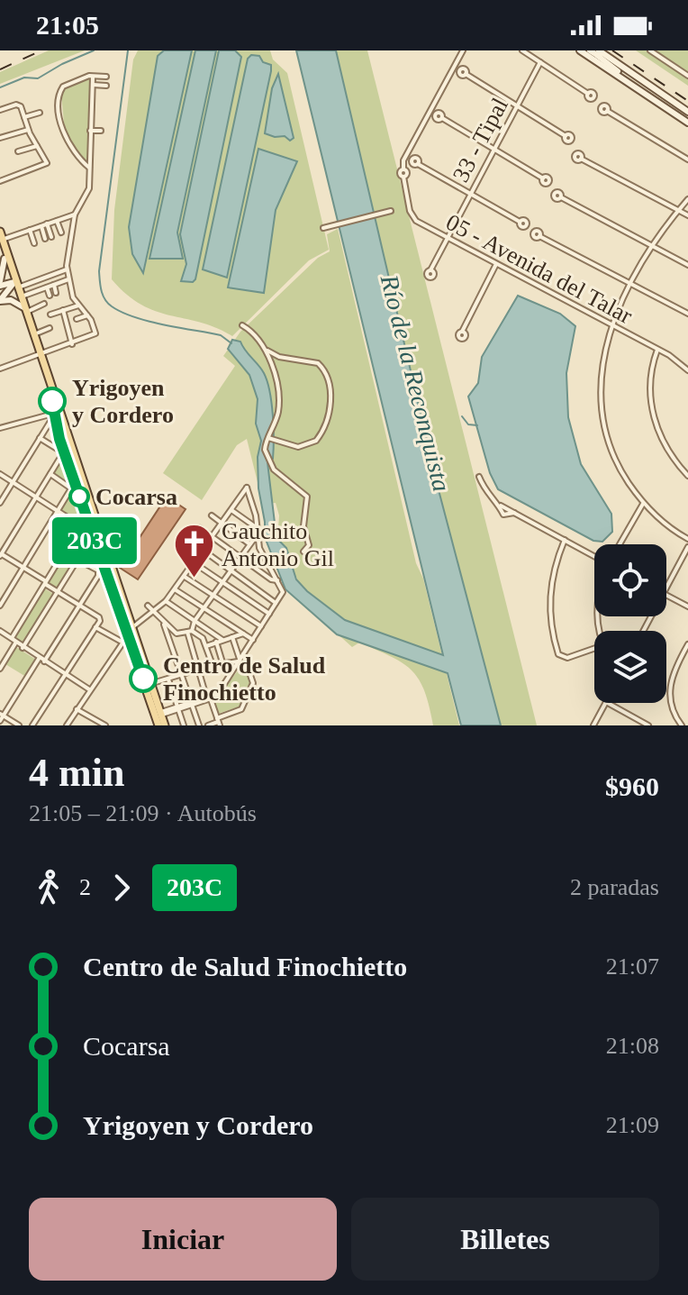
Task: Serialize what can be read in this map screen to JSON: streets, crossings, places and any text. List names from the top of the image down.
{
  "streets": {
    "street": ["33 - Tipal", "05 - Avenida del Talar"]
  },
  "crossings": [
    ["33 - Tipal", "05 - Avenida del Talar"]
  ],
  "water": ["Río de la Reconquista"],
  "places": {
    "other": ["Yrigoyen y Cordero", "Cocarsa", "Centro de Salud Finochietto"],
    "church": ["Gauchito Antonio Gil"]
  },
  "lines": ["bus line 203C"],
  "page": {
    "status": "21:05",
    "on_map": "203C",
    "heading": ["4 min", "21:05 – 21:09 · Autobús", "$960"],
    "legs": ["2", "203C", "2 paradas"],
    "list": [
      {
        "name": "Centro de Salud Finochietto",
        "value": "21:07"
      },
      {
        "name": "Cocarsa",
        "value": "21:08"
      },
      {
        "name": "Yrigoyen y Cordero",
        "value": "21:09"
      }
    ],
    "buttons": ["Iniciar", "Billetes"]
  }
}
